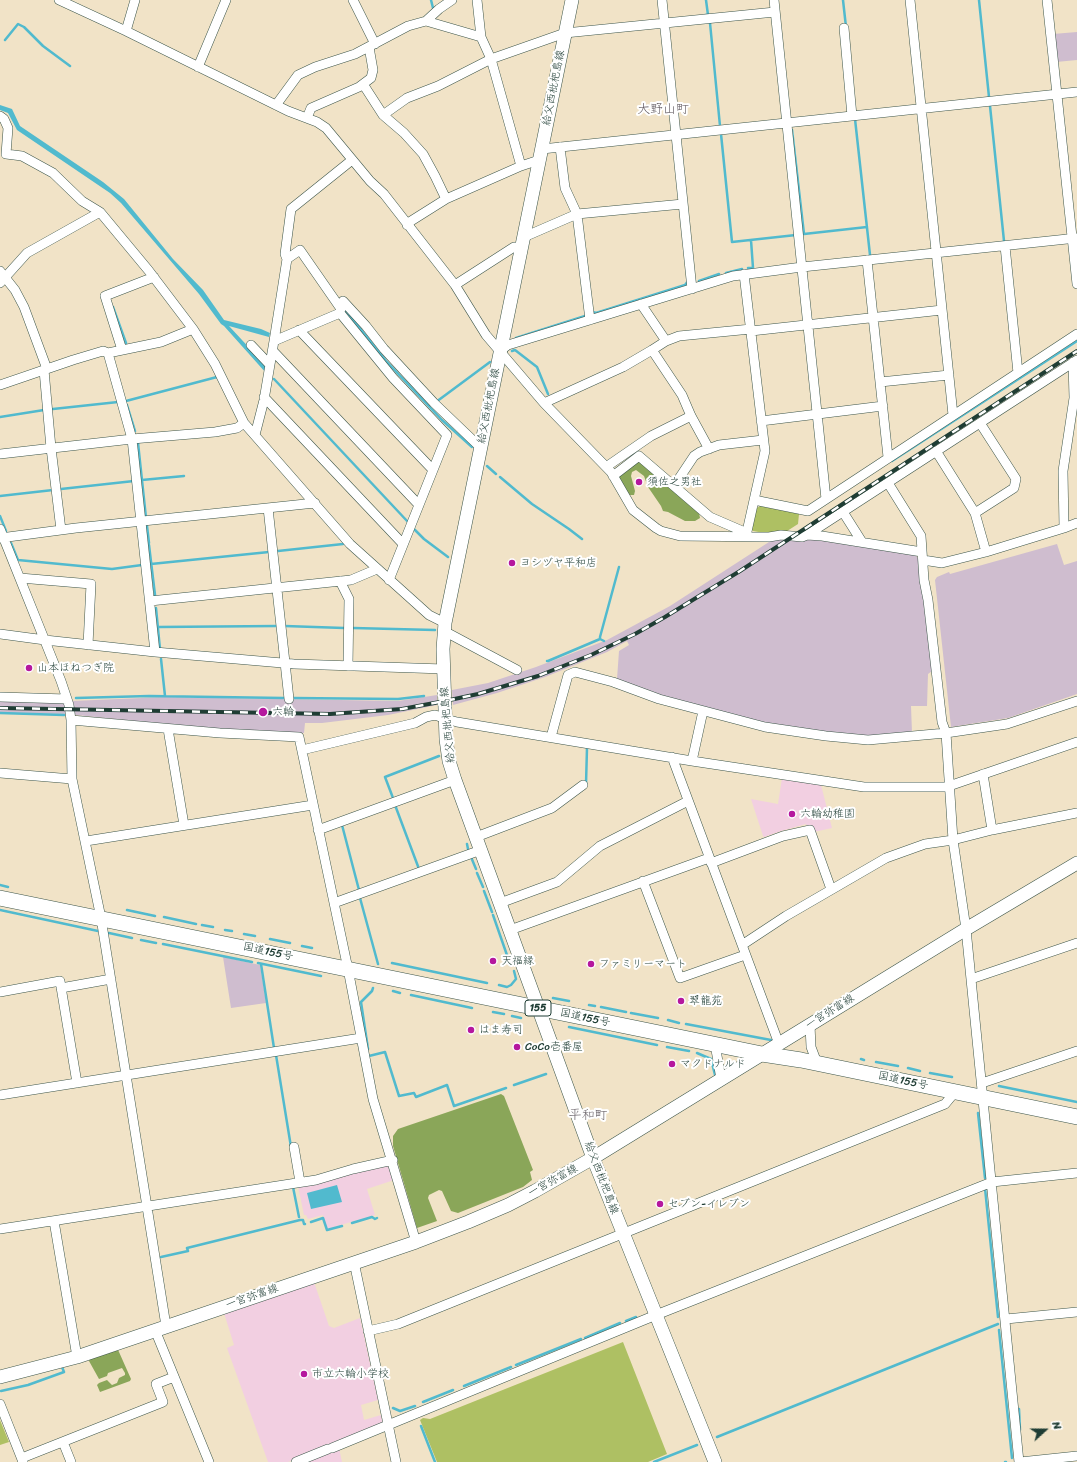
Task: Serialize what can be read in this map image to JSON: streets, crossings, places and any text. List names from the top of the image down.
{
  "streets": {
    "highway": ["国道155号", "155"],
    "main road": ["給父西枇杷島線", "一宮弥富線"]
  },
  "crossings": [
    ["給父西枇杷島線", "国道155号"],
    ["給父西枇杷島線", "一宮弥富線"],
    ["国道155号", "一宮弥富線"]
  ],
  "districts": ["大野山町", "平和町"],
  "places": [
    "須佐之男社",
    "ヨシヅヤ平和店",
    "山本ほねつぎ院",
    "六輪",
    "六輪幼稚園",
    "天福縁",
    "ファミリーマート",
    "翠龍苑",
    "はま寿司",
    "CoCo壱番屋",
    "マクドナルド",
    "セブン-イレブン",
    "市立六輪小学校"
  ],
  "north": "right"
}
